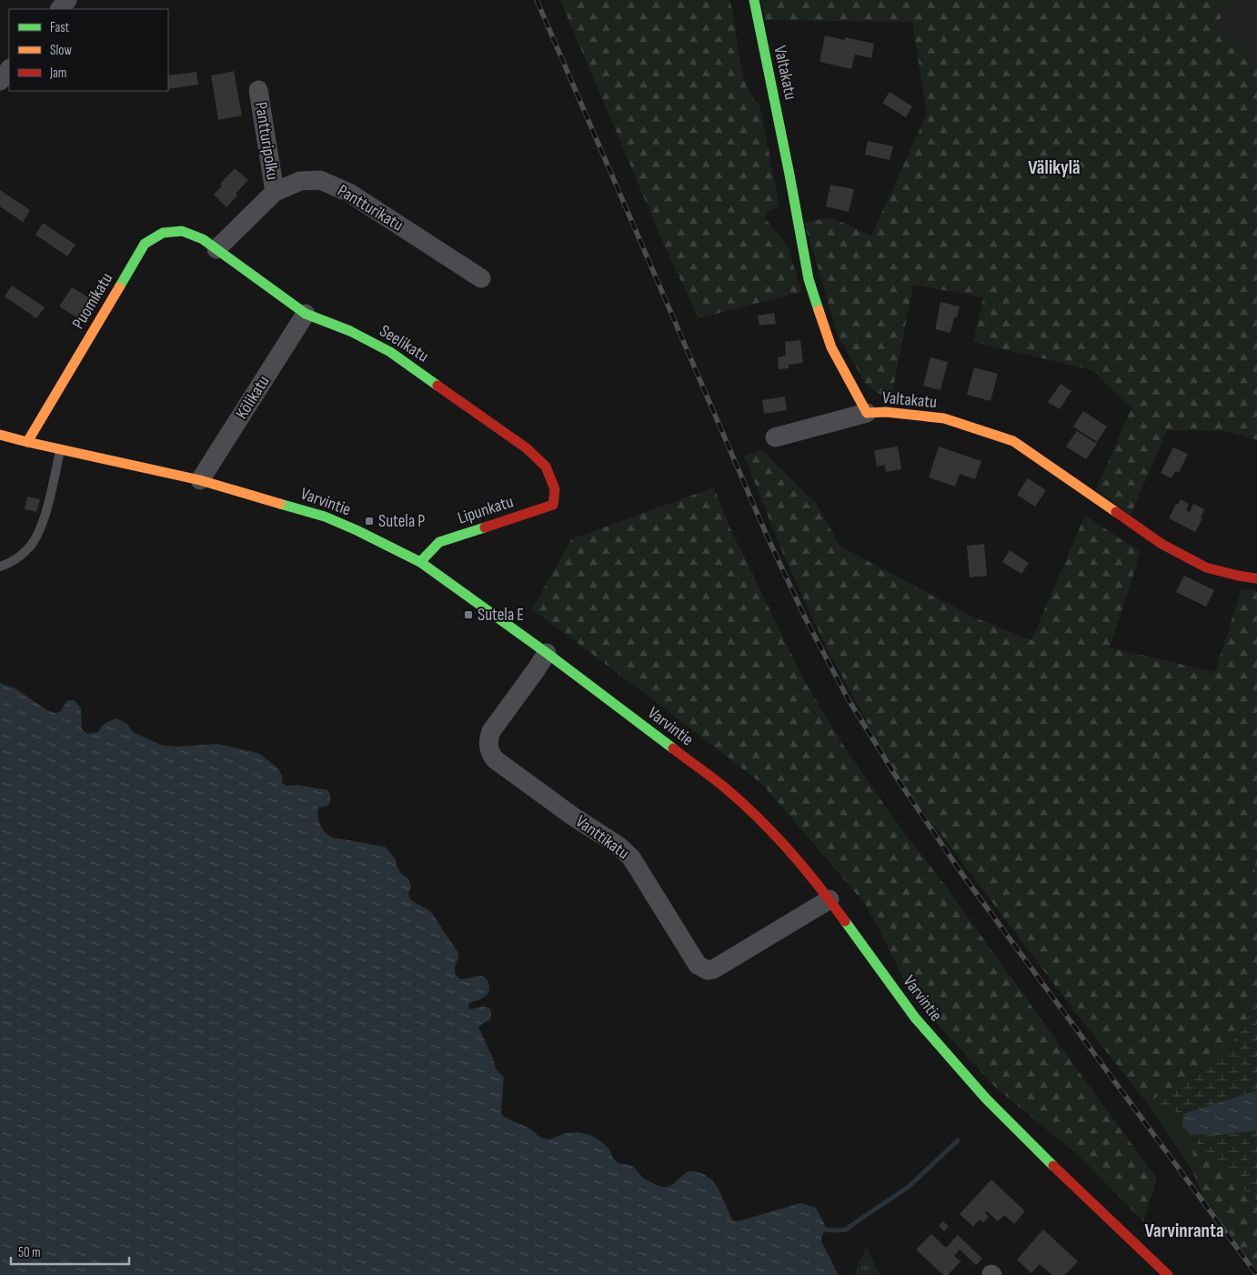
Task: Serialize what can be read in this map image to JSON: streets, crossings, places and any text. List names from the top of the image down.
{
  "streets": {
    "street": [
      "Valtakatu",
      "Pantturipolku",
      "Pantturikatu",
      "Puomikatu",
      "Seelikatu",
      "Kölikatu",
      "Varvintie",
      "Lipunkatu",
      "Vanttikatu"
    ]
  },
  "crossings": [
    ["Pantturipolku", "Pantturikatu"],
    ["Pantturikatu", "Puomikatu"],
    ["Pantturikatu", "Seelikatu"],
    ["Puomikatu", "Seelikatu"],
    ["Puomikatu", "Varvintie"],
    ["Seelikatu", "Kölikatu"],
    ["Seelikatu", "Lipunkatu"],
    ["Kölikatu", "Varvintie"],
    ["Varvintie", "Lipunkatu"],
    ["Varvintie", "Vanttikatu"]
  ],
  "districts": ["Välikylä", "Varvinranta"],
  "places": {
    "transit": ["Sutela P", "Sutela E"]
  },
  "legend": ["Fast", "Slow", "Jam"],
  "scale_bar": "50 m"
}
